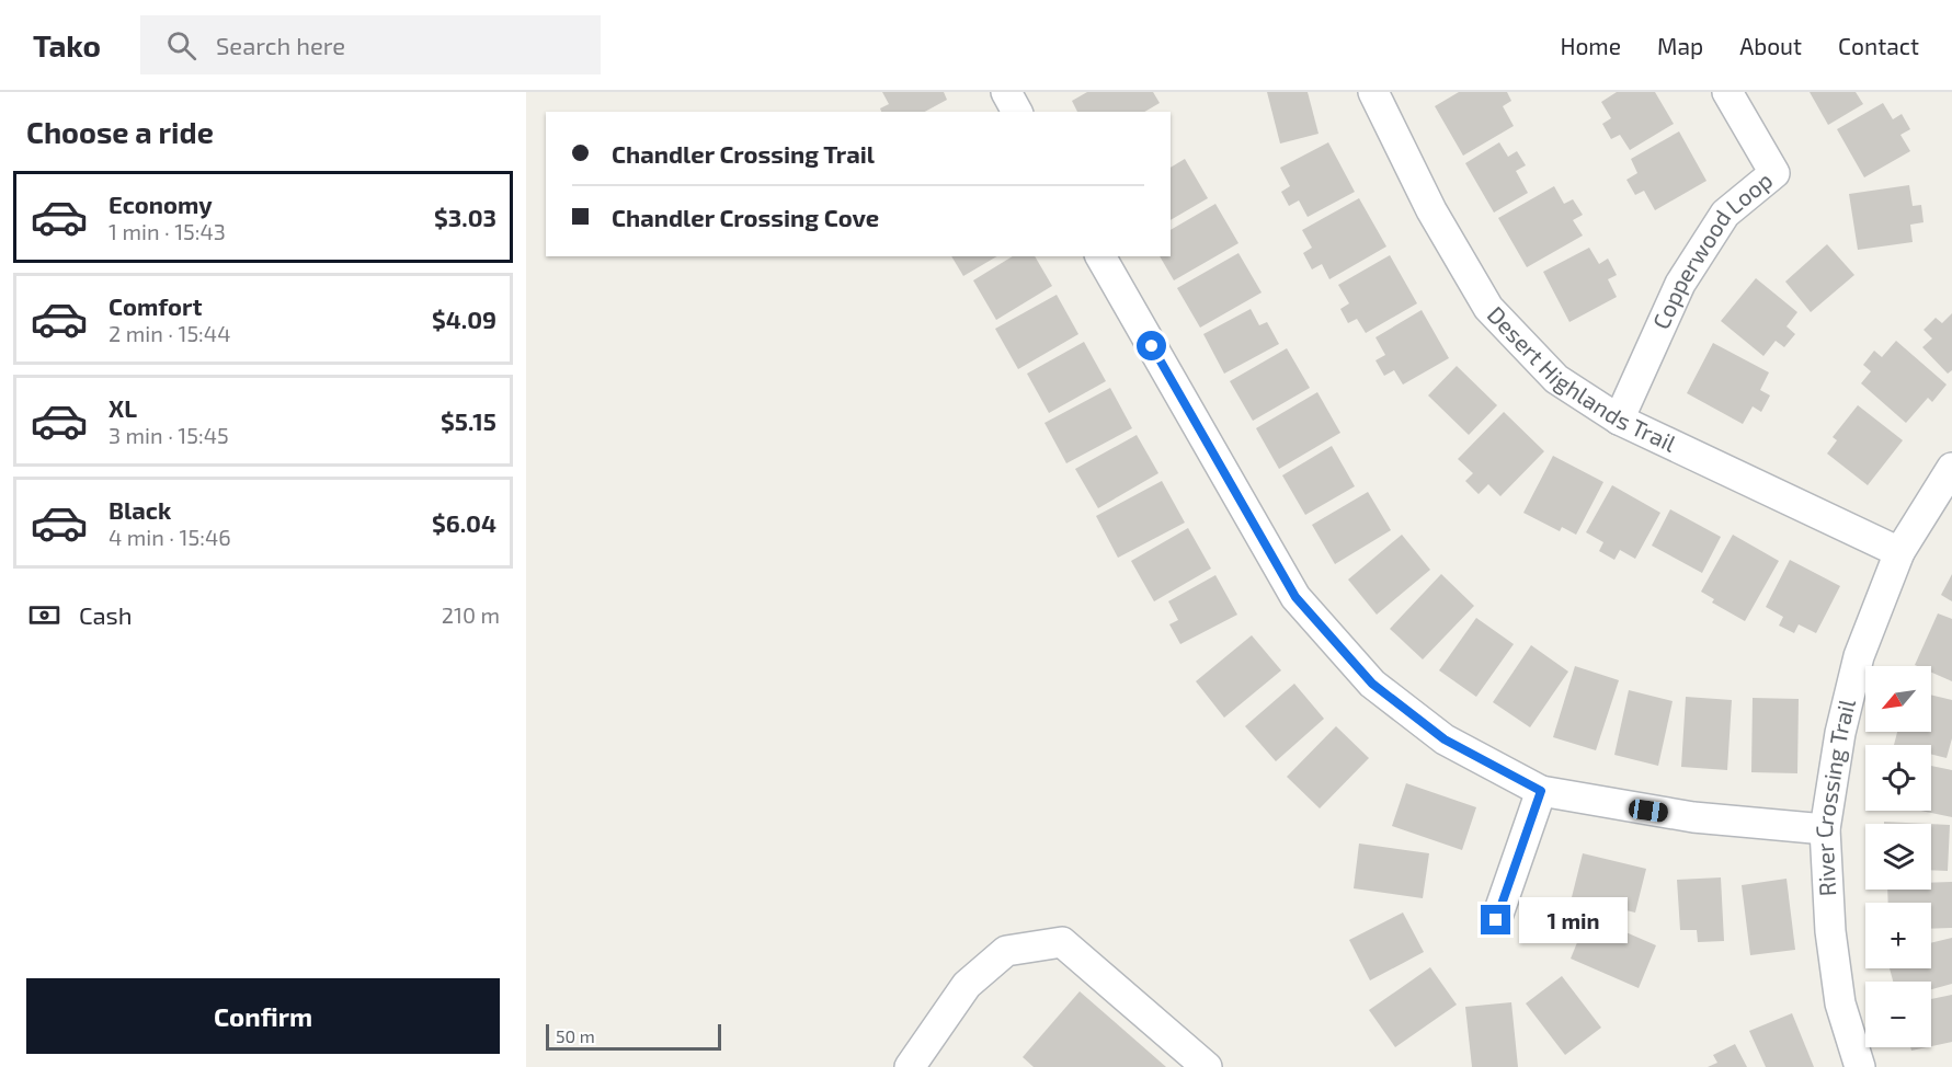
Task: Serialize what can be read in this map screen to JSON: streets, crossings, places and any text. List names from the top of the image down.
{
  "streets": {
    "street": ["Copperwood Loop", "Desert Highlands Trail", "River Crossing Trail"]
  },
  "crossings": [
    ["Copperwood Loop", "Desert Highlands Trail"],
    ["Desert Highlands Trail", "River Crossing Trail"]
  ],
  "scale_bar": "50 m",
  "north": "bottom left",
  "page": {
    "header": "Tako",
    "search": "Search here",
    "nav": [
      "Home",
      "Map",
      "About",
      "Contact"
    ],
    "heading": "Choose a ride",
    "banner": ["Chandler Crossing Trail", "Chandler Crossing Cove"],
    "list": [
      {
        "name": "Economy",
        "note": "1 min · 15:43",
        "value": "$3.03"
      },
      {
        "name": "Comfort",
        "note": "2 min · 15:44",
        "value": "$4.09"
      },
      {
        "name": "XL",
        "note": "3 min · 15:45",
        "value": "$5.15"
      },
      {
        "name": "Black",
        "note": "4 min · 15:46",
        "value": "$6.04"
      }
    ],
    "pay": ["Cash", "210 m"],
    "map_buttons": ["+", "−"],
    "bubble": "1 min",
    "buttons": "Confirm",
    "scale": "50 m"
  }
}
